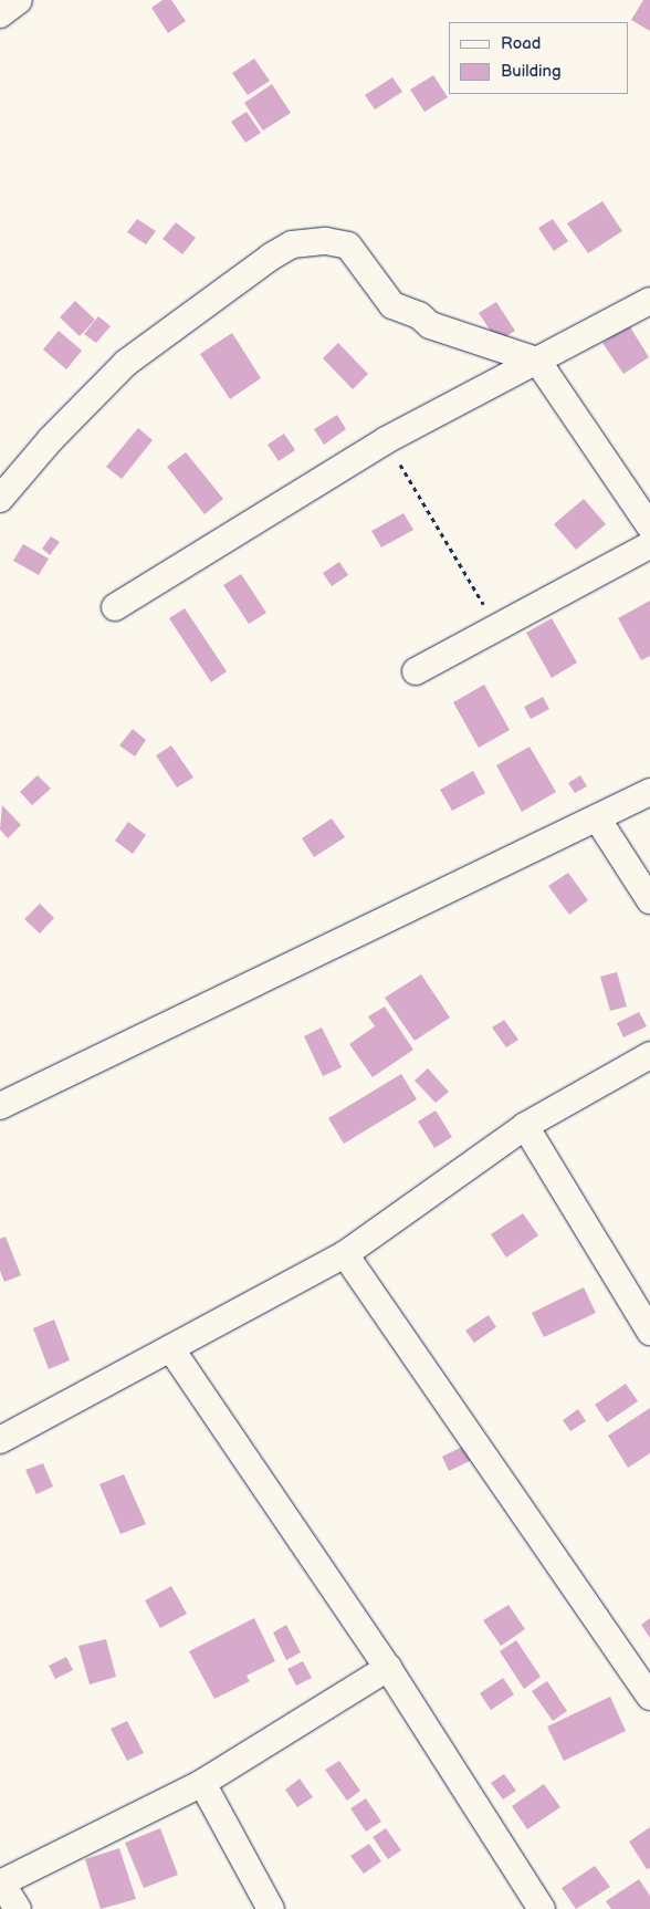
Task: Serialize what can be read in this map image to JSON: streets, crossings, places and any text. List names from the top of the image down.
{
  "legend": ["Road", "Building"]
}
